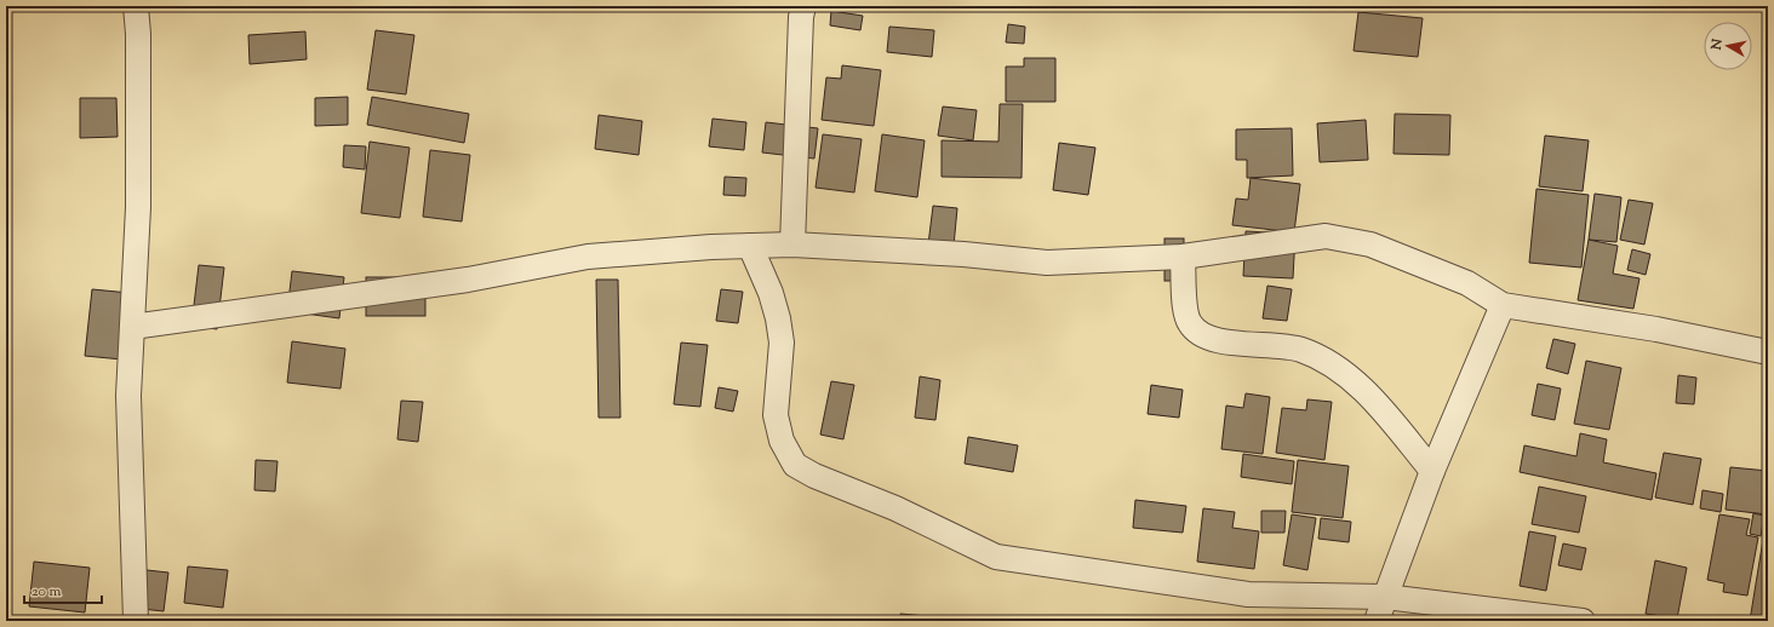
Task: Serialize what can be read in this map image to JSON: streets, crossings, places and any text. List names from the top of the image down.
{
  "scale_bar": "20 m",
  "north": "left"
}
